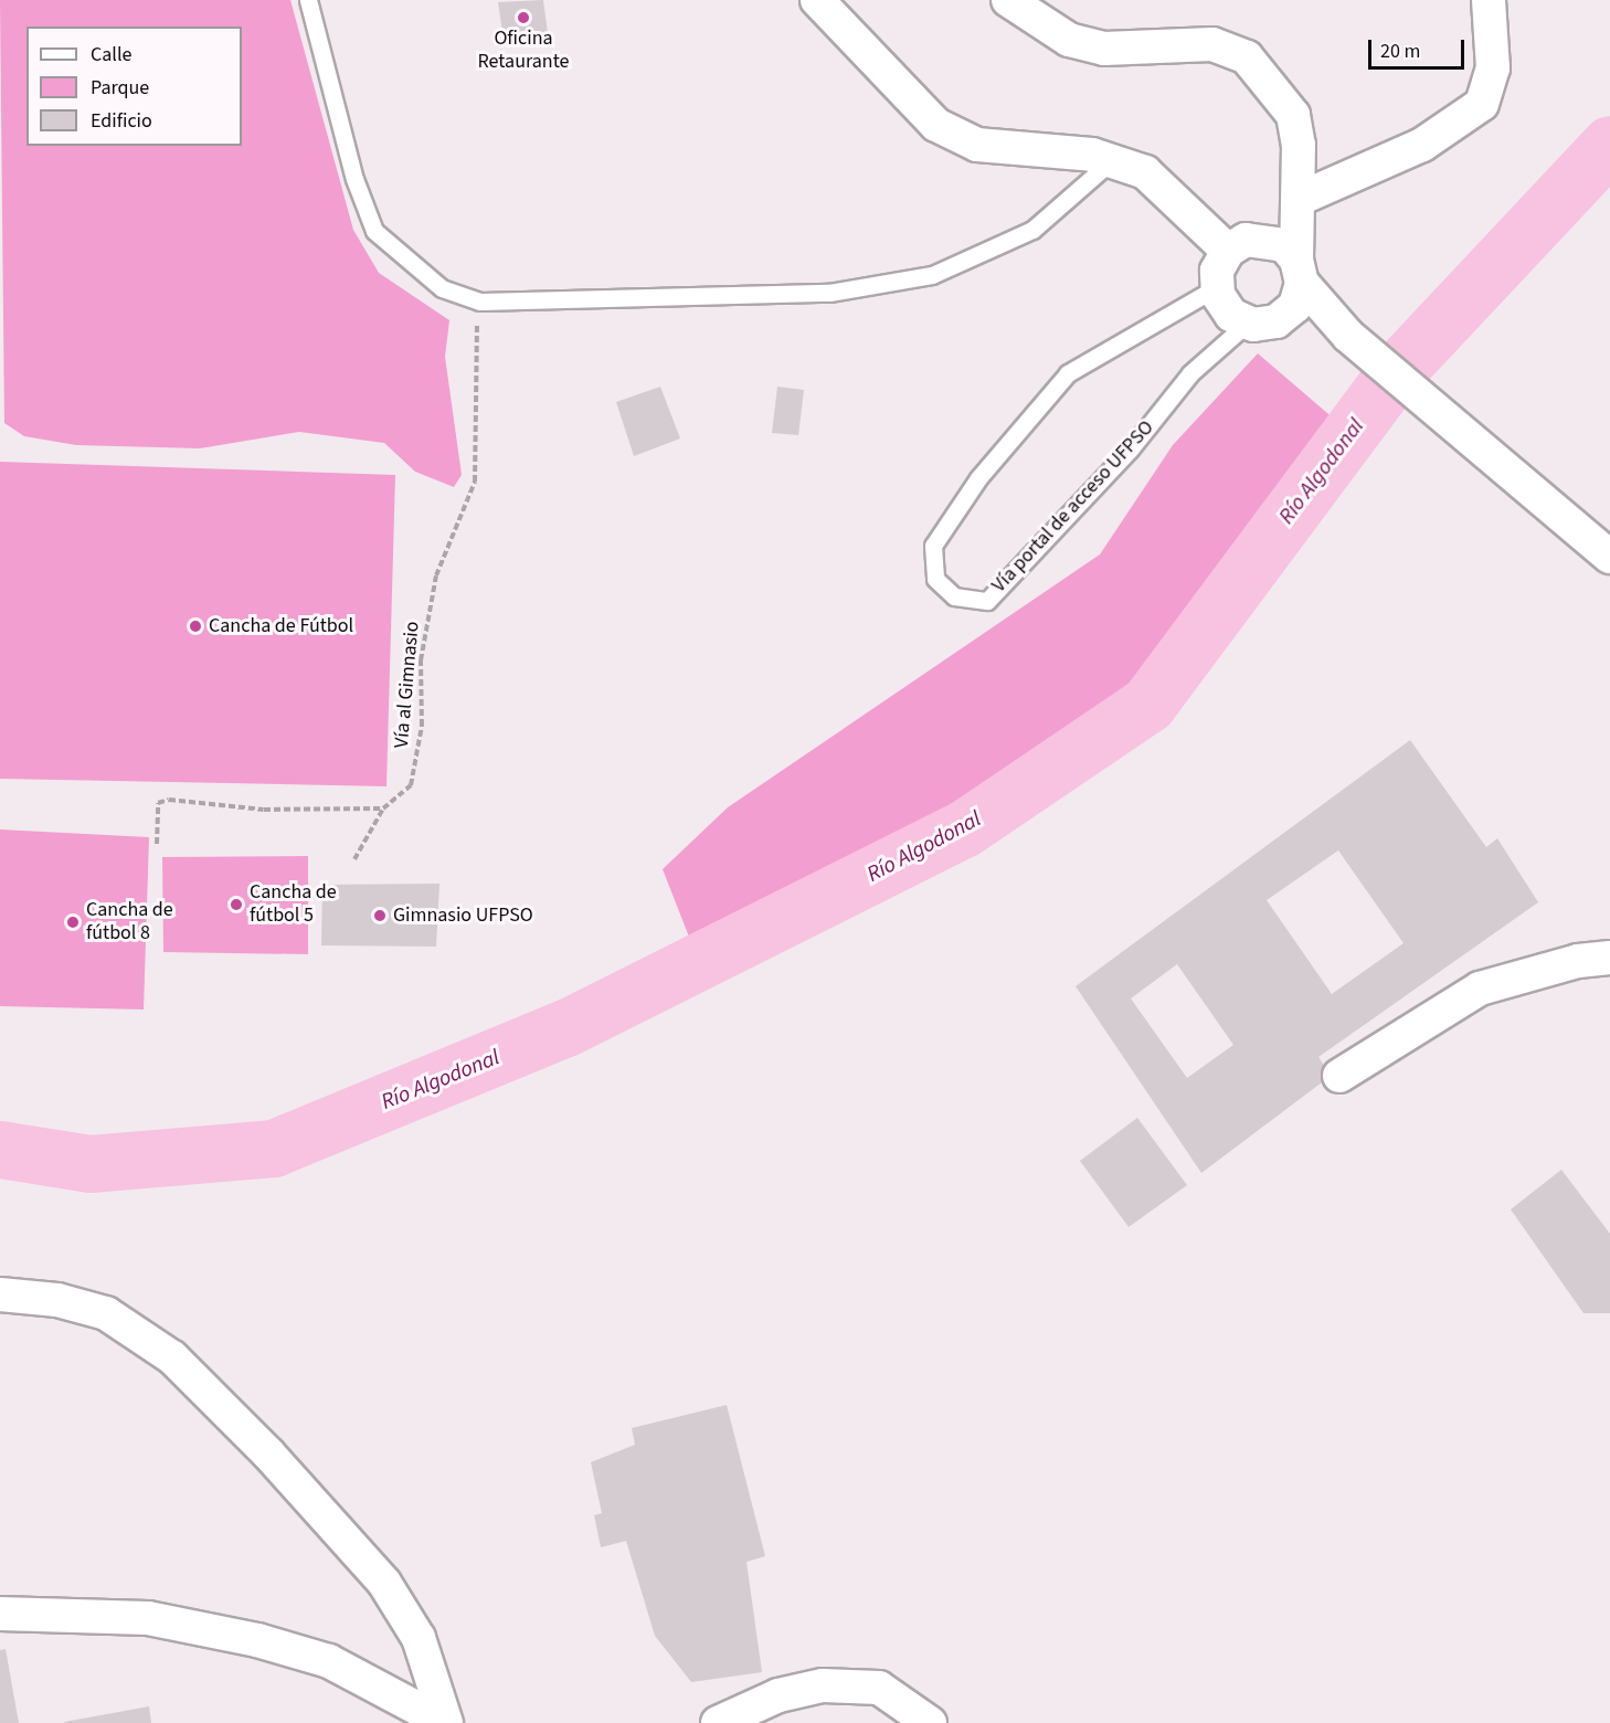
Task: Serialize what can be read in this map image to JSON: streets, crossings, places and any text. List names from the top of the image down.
{
  "streets": {
    "lane": ["Vía portal de acceso UFPSO"],
    "path": ["Vía al Gimnasio"]
  },
  "water": ["Río Algodonal"],
  "places": [
    "Oficina Retaurante",
    "Cancha de Fútbol",
    "Cancha de fútbol 5",
    "Gimnasio UFPSO",
    "Cancha de fútbol 8"
  ],
  "legend": ["Calle", "Parque", "Edificio"],
  "scale_bar": "20 m"
}
